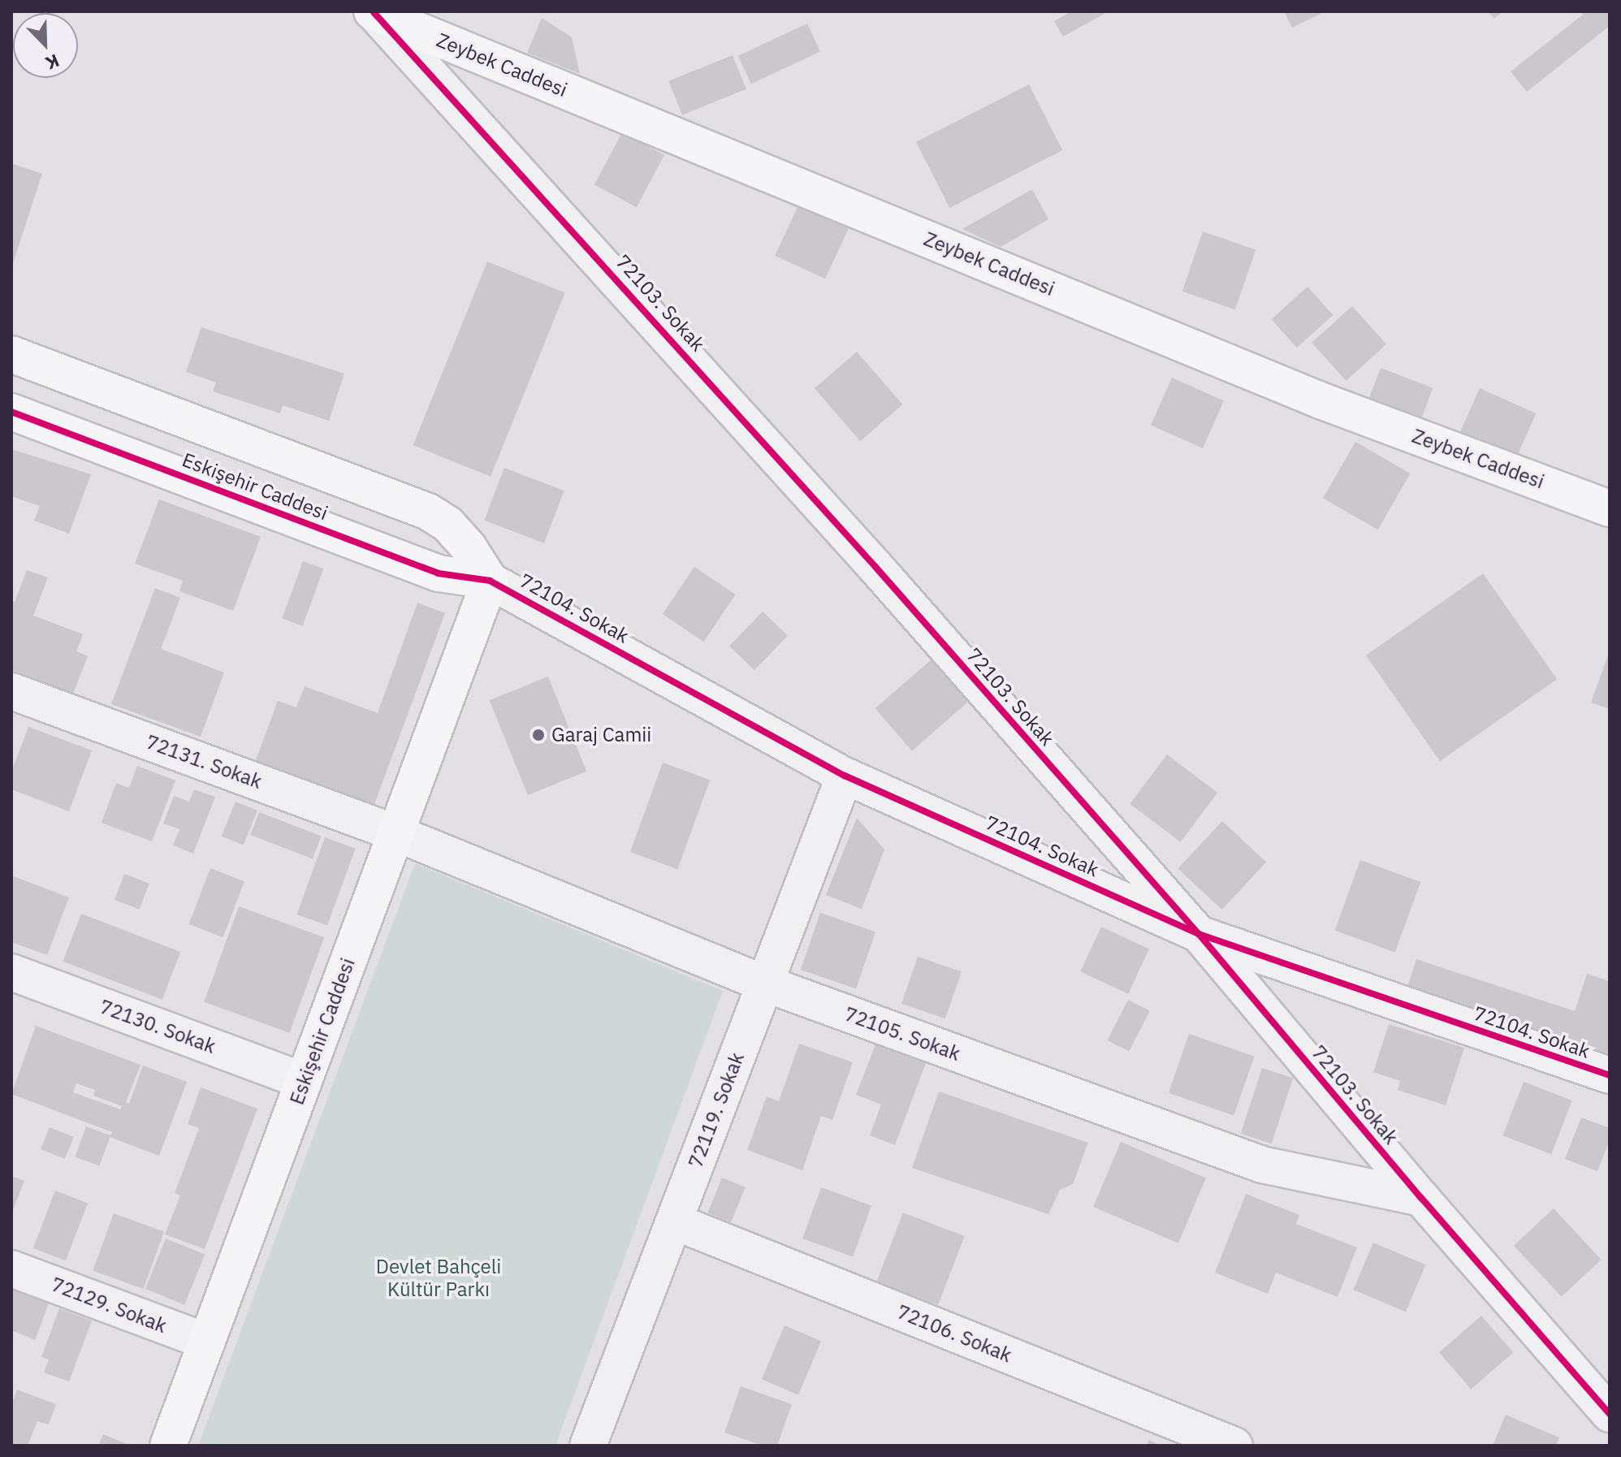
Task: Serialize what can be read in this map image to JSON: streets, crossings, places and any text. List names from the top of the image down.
{
  "streets": {
    "street": [
      "Zeybek Caddesi",
      "72103. Sokak",
      "Eskişehir Caddesi",
      "72104. Sokak",
      "72131. Sokak",
      "72130. Sokak",
      "72105. Sokak",
      "72119. Sokak",
      "72129. Sokak",
      "72106. Sokak"
    ]
  },
  "crossings": [
    ["Zeybek Caddesi", "72103. Sokak"],
    ["72103. Sokak", "72104. Sokak"],
    ["72103. Sokak", "72105. Sokak"],
    ["Eskişehir Caddesi", "72104. Sokak"],
    ["Eskişehir Caddesi", "72131. Sokak"],
    ["Eskişehir Caddesi", "72130. Sokak"],
    ["Eskişehir Caddesi", "72105. Sokak"],
    ["Eskişehir Caddesi", "72129. Sokak"],
    ["72104. Sokak", "72119. Sokak"],
    ["72131. Sokak", "72105. Sokak"],
    ["72105. Sokak", "72119. Sokak"],
    ["72119. Sokak", "72106. Sokak"]
  ],
  "parks": ["Devlet Bahçeli Kültür Parkı"],
  "places": ["Garaj Camii"],
  "north": "bottom right"
}
